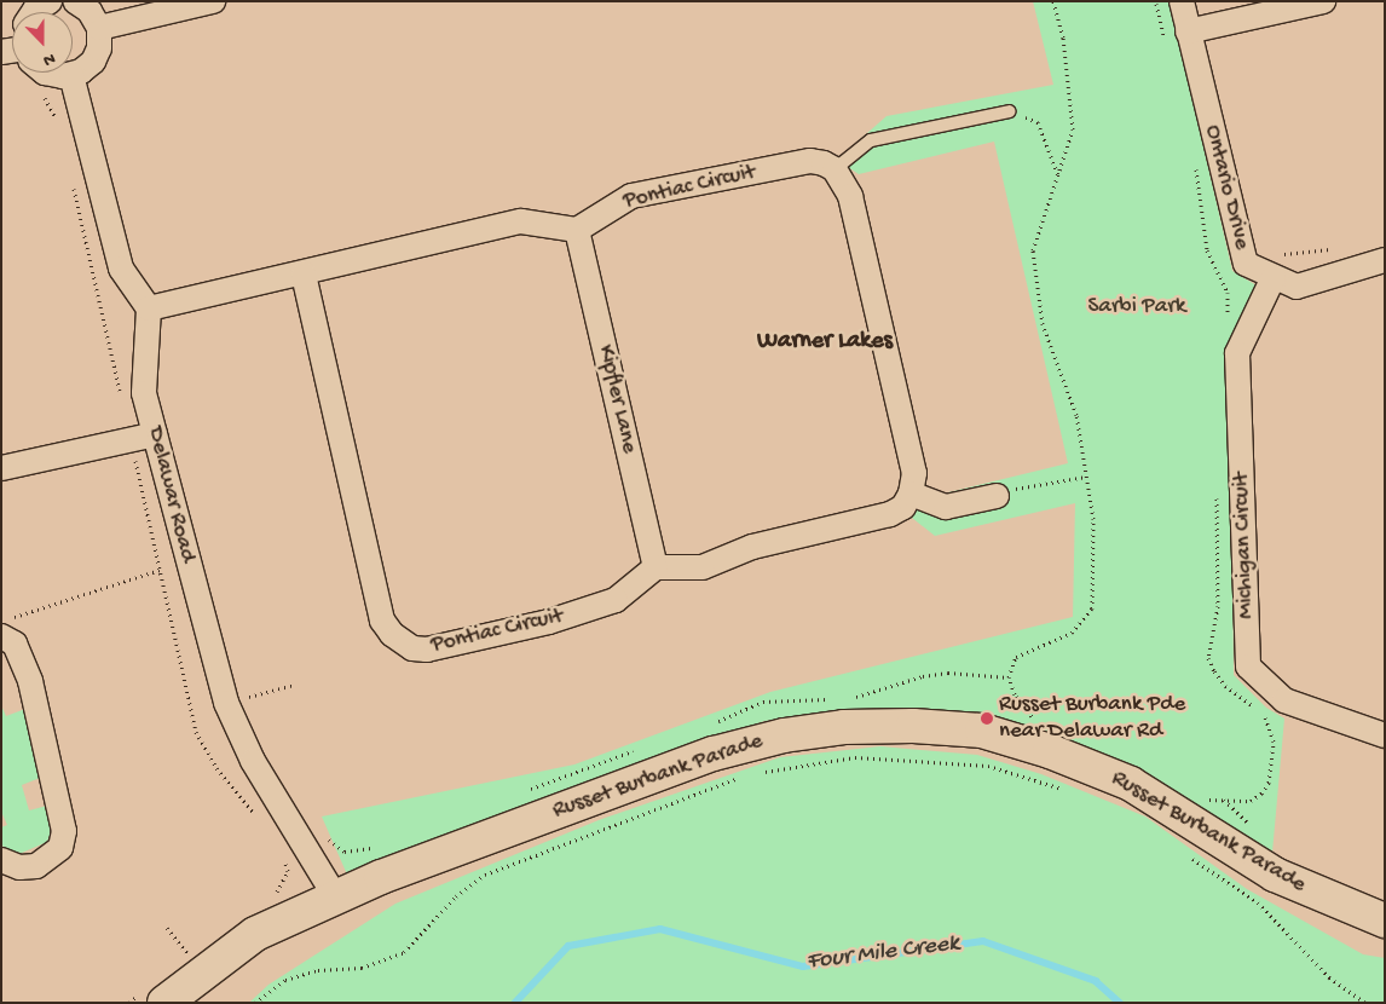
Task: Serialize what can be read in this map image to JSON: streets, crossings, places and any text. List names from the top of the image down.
{
  "streets": {
    "street": [
      "Pontiac Circuit",
      "Ontario Drive",
      "Kipfler Lane",
      "Delawar Road",
      "Michigan Circuit",
      "Russet Burbank Parade"
    ]
  },
  "crossings": [
    ["Pontiac Circuit", "Kipfler Lane"],
    ["Ontario Drive", "Michigan Circuit"],
    ["Delawar Road", "Russet Burbank Parade"]
  ],
  "districts": ["Warner Lakes"],
  "water": ["Four Mile Creek"],
  "parks": ["Sarbi Park"],
  "places": ["Russet Burbank Pde near Delawar Rd"],
  "north": "bottom"
}
